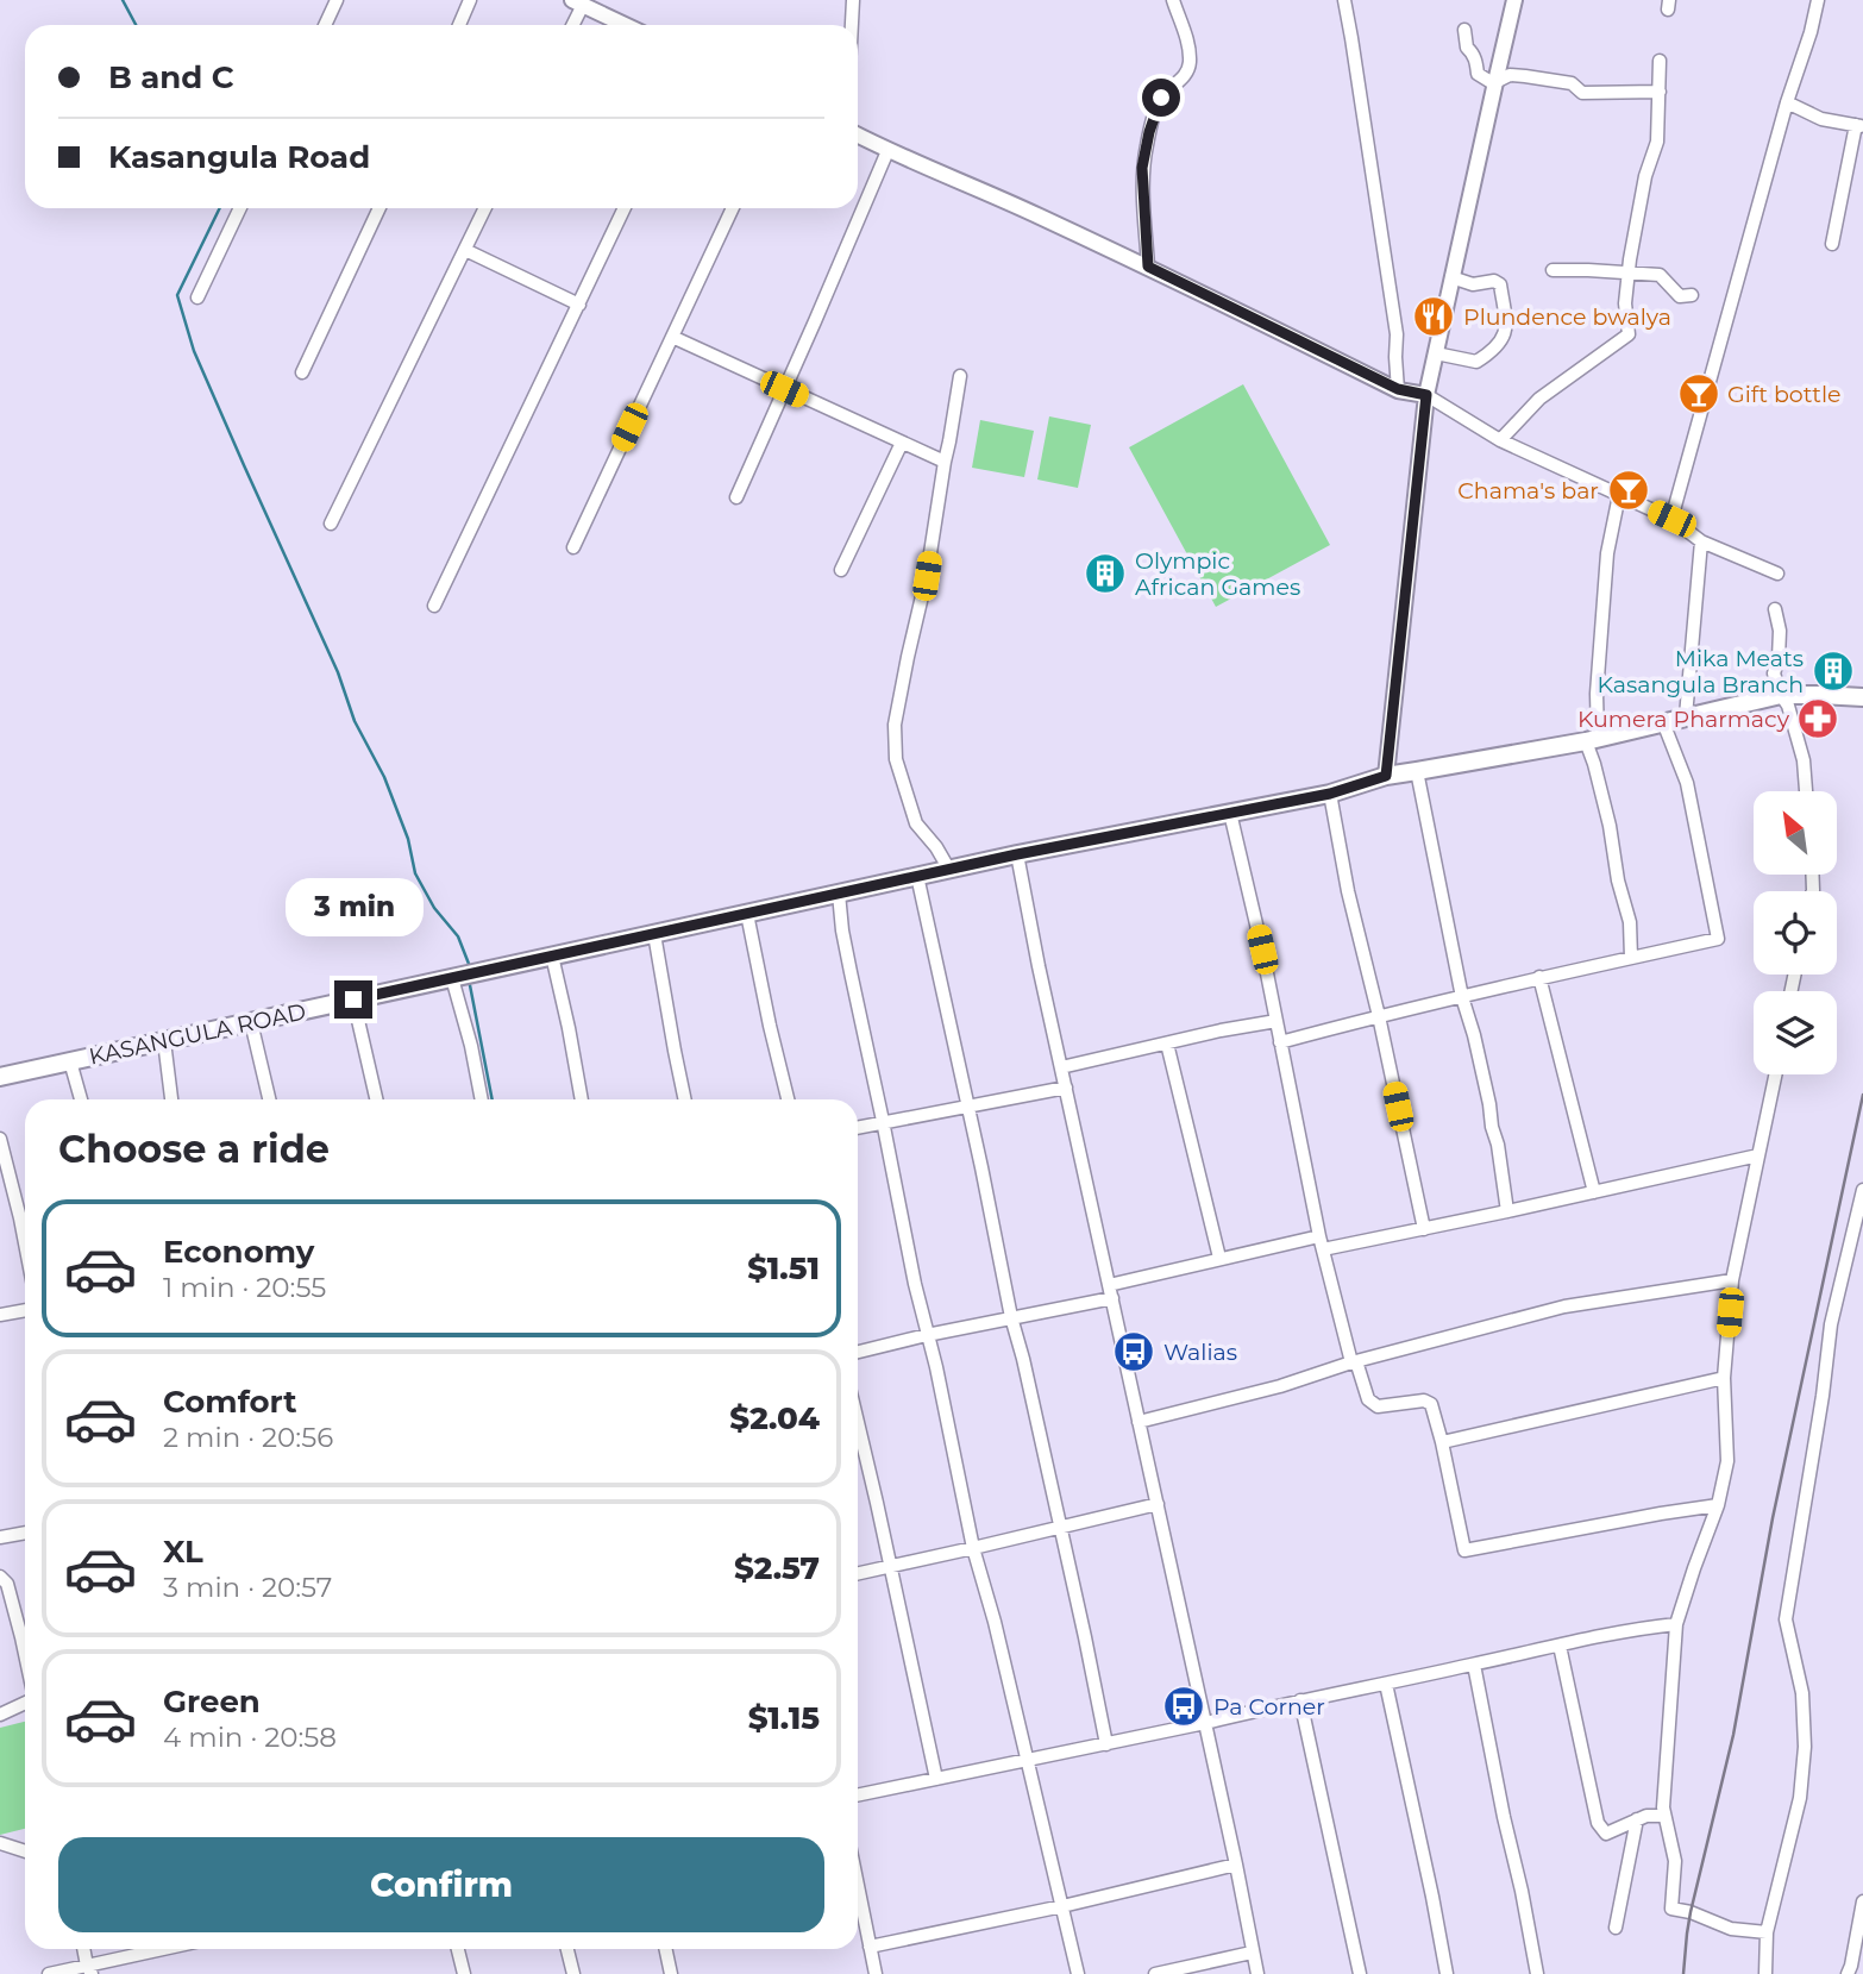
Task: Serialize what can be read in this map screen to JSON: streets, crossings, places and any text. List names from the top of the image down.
{
  "streets": {
    "main road": ["KASANGULA ROAD"]
  },
  "places": {
    "restaurant": ["Plundence bwalya"],
    "bar": ["Gift bottle", "Chama's bar"],
    "building": ["Olympic African Games", "Mika Meats Kasangula Branch"],
    "pharmacy": ["Kumera Pharmacy"],
    "bus stop": ["Walias", "Pa Corner"]
  },
  "north": "top left",
  "page": {
    "banner": ["B and C", "Kasangula Road"],
    "bubble": "3 min",
    "heading": "Choose a ride",
    "list": [
      {
        "name": "Economy",
        "note": "1 min · 20:55",
        "value": "$1.51"
      },
      {
        "name": "Comfort",
        "note": "2 min · 20:56",
        "value": "$2.04"
      },
      {
        "name": "XL",
        "note": "3 min · 20:57",
        "value": "$2.57"
      },
      {
        "name": "Green",
        "note": "4 min · 20:58",
        "value": "$1.15"
      }
    ],
    "buttons": "Confirm"
  }
}
